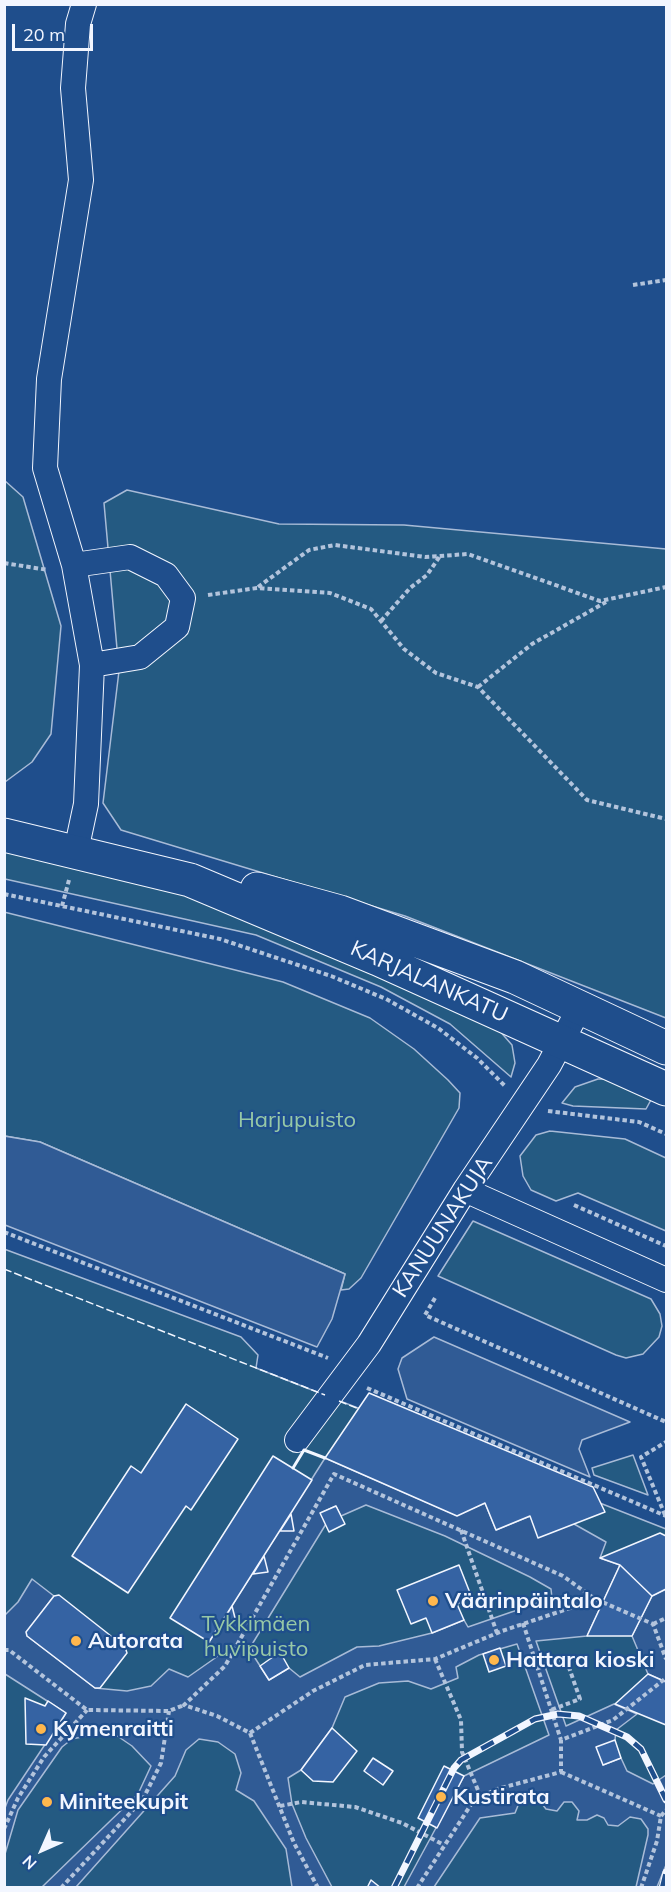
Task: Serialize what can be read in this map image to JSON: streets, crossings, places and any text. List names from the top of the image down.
{
  "streets": {
    "main road": ["KARJALANKATU"],
    "street": ["KANUUNAKUJA"]
  },
  "crossings": [
    ["KARJALANKATU", "KANUUNAKUJA"]
  ],
  "parks": ["Harjupuisto", "Tykkimäen huvipuisto"],
  "places": [
    "Väärinpäintalo",
    "Autorata",
    "Hattara kioski",
    "Kymenraitti",
    "Kustirata",
    "Miniteekupit"
  ],
  "scale_bar": "20 m",
  "north": "bottom left"
}
